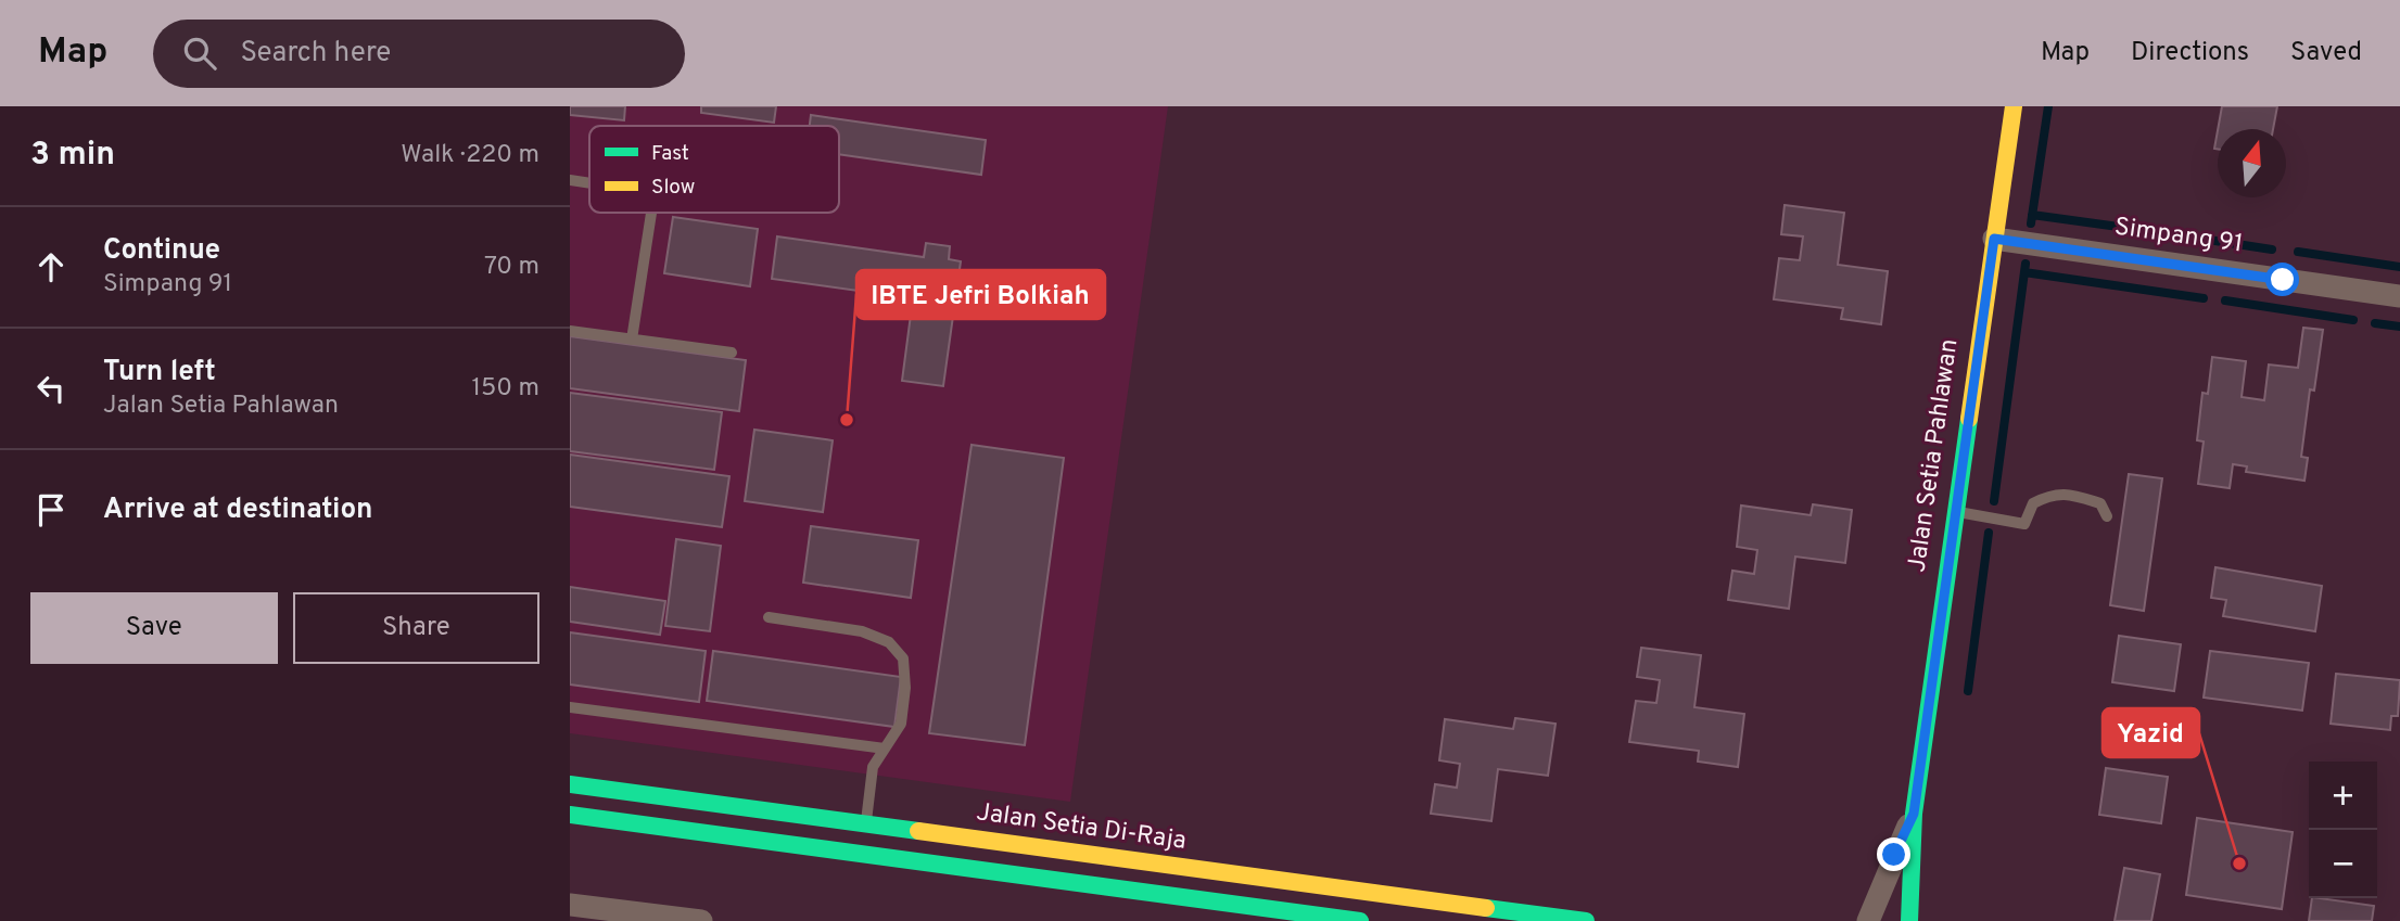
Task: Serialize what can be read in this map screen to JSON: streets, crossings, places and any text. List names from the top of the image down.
{
  "streets": {
    "main road": ["Jalan Setia Pahlawan", "Jalan Setia Di-Raja"],
    "street": ["Simpang 91"]
  },
  "crossings": [
    ["Simpang 91", "Jalan Setia Pahlawan"]
  ],
  "places": ["IBTE Jefri Bolkiah", "Yazid"],
  "legend": ["Fast", "Slow"],
  "north": "top",
  "page": {
    "header": "Map",
    "search": "Search here",
    "nav": ["Map", "Directions", "Saved"],
    "heading": ["3 min", "Walk · 220 m"],
    "list": [
      ["Continue", "Simpang 91", "70 m"],
      ["Turn left", "Jalan Setia Pahlawan", "150 m"],
      "Arrive at destination"
    ],
    "buttons": ["Save", "Share"],
    "map_buttons": ["+", "−"]
  }
}
